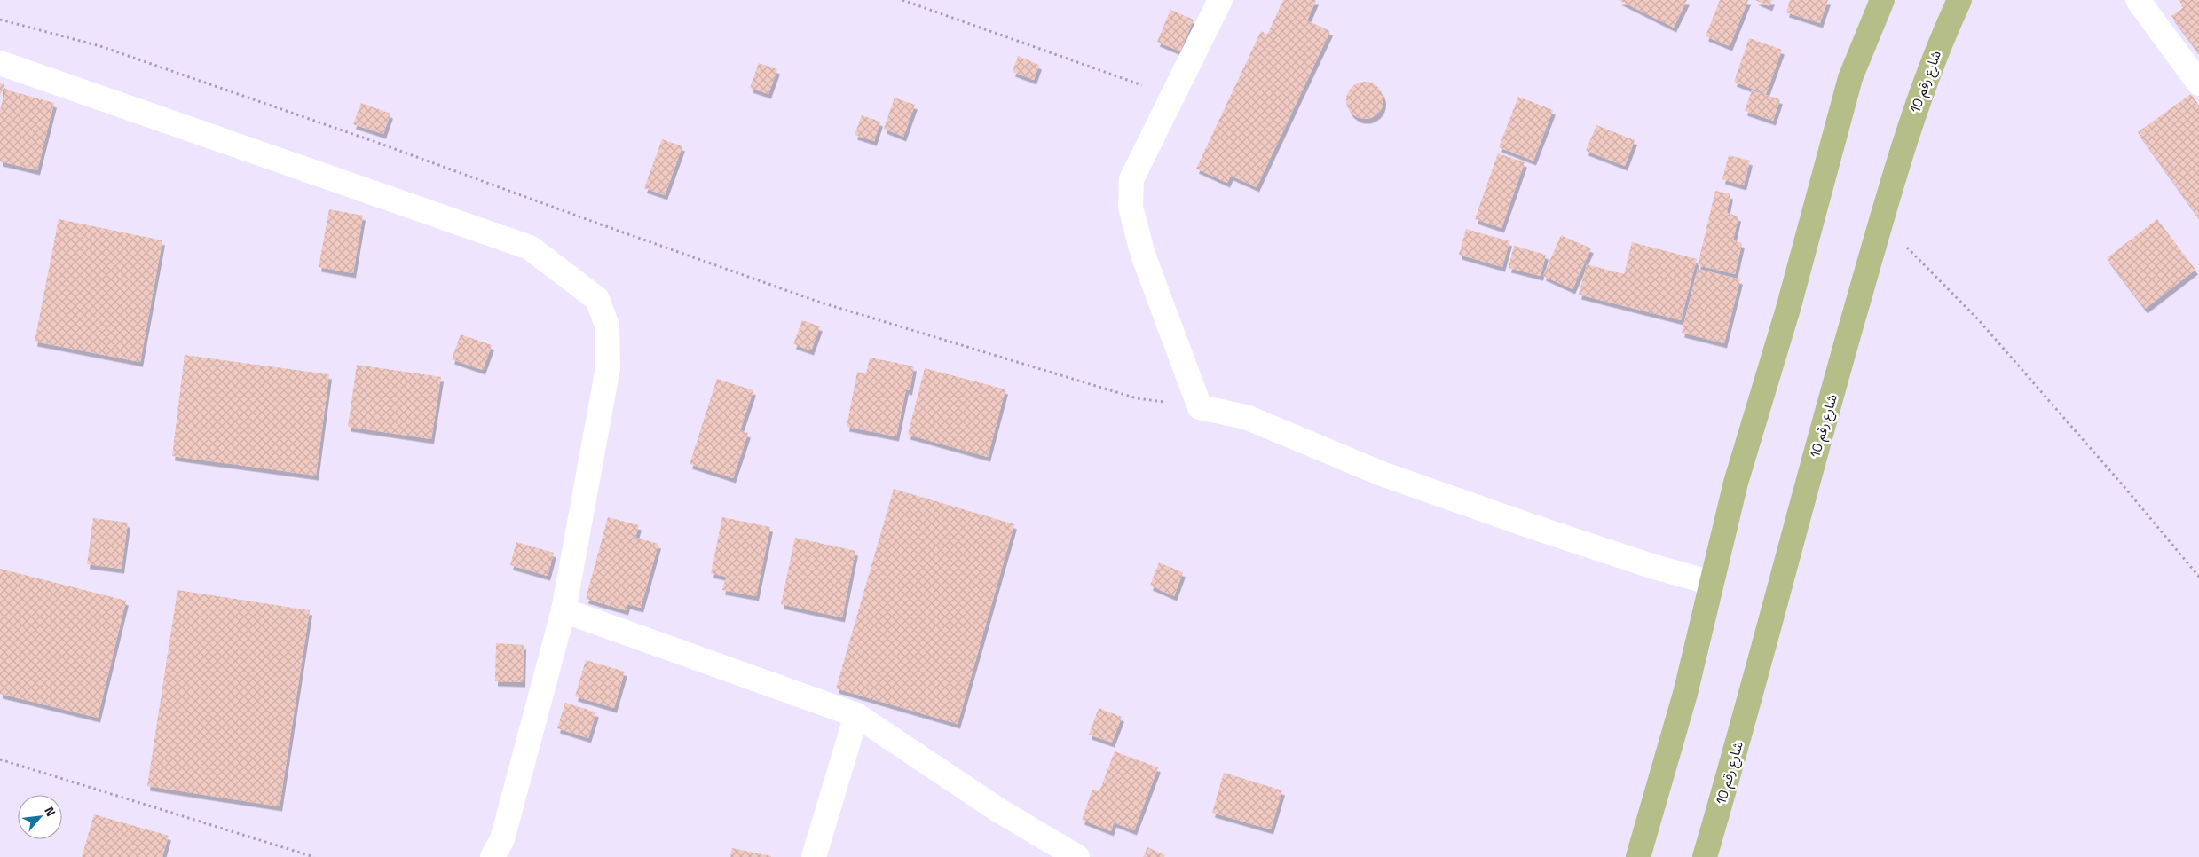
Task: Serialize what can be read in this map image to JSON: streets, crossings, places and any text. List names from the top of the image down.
{
  "streets": {
    "main road": ["شارع رقم 10"]
  },
  "north": "top right"
}
